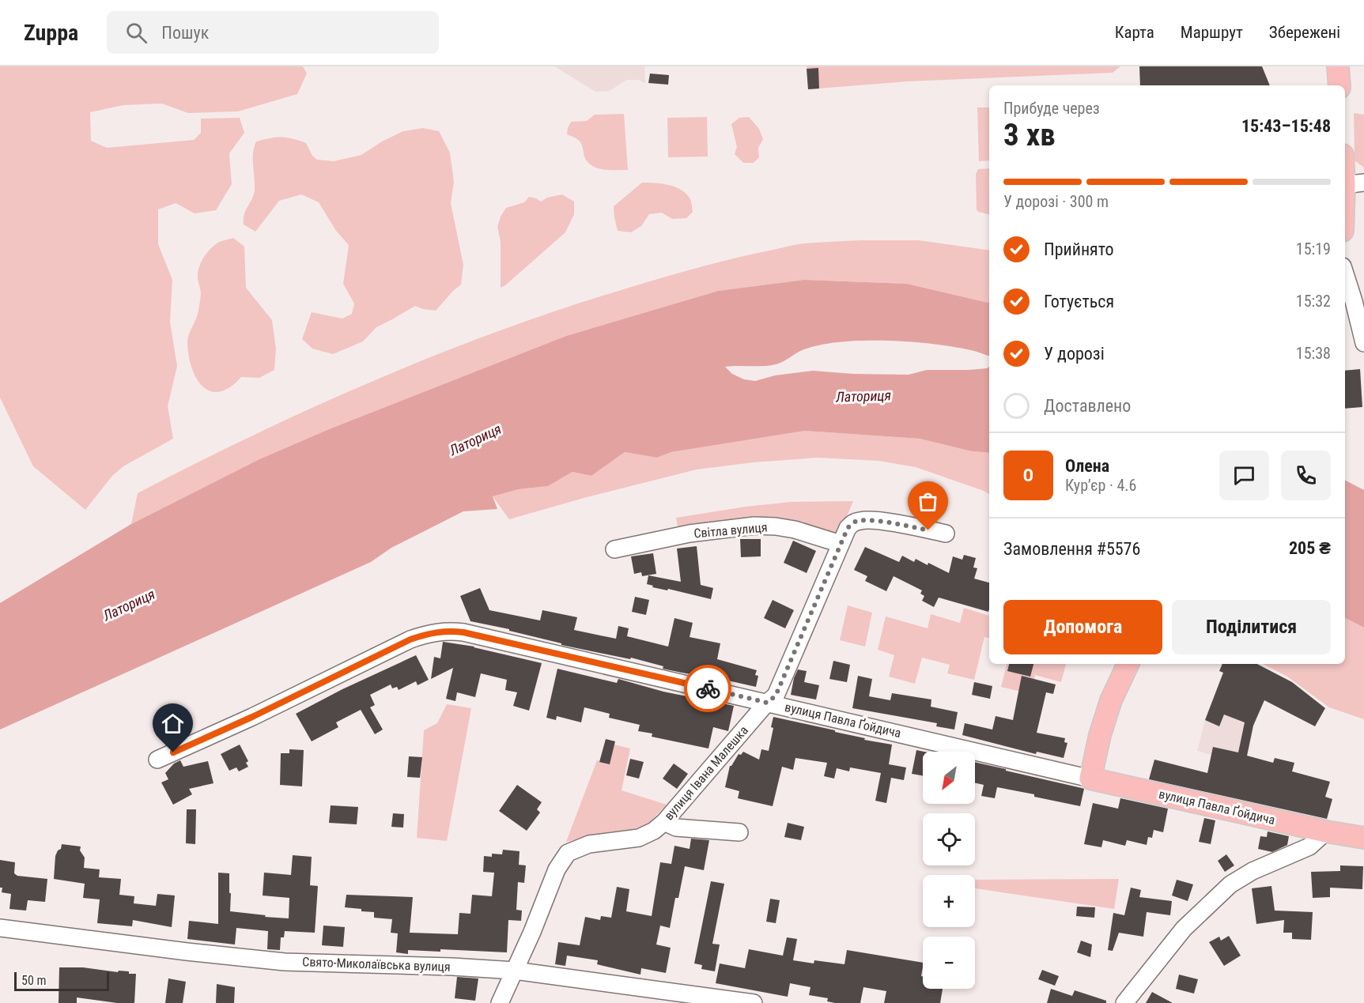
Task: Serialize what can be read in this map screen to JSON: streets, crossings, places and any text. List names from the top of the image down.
{
  "streets": {
    "main road": ["вулиця Павла Ґойдича"],
    "street": ["Світла вулиця", "вулиця Івана Малешка", "Свято-Миколаївська вулиця"]
  },
  "crossings": [
    ["Світла вулиця", "вулиця Івана Малешка"],
    ["вулиця Павла Ґойдича", "вулиця Івана Малешка"],
    ["вулиця Івана Малешка", "Свято-Миколаївська вулиця"]
  ],
  "water": ["Латориця"],
  "scale_bar": "50 m",
  "north": "bottom left",
  "page": {
    "header": "Zuppa",
    "search": "Пошук",
    "nav": ["Карта", "Маршрут", "Збережені"],
    "heading": ["3 хв", "Прибуде через", "15:43–15:48"],
    "panel": [
      "Олена",
      "Кур’єр · 4.6",
      "Замовлення #5576",
      "205 ₴"
    ],
    "bar": "У дорозі · 300 m",
    "list": [
      ["Прийнято", "15:19"],
      ["Готується", "15:32"],
      ["У дорозі", "15:38"],
      "Доставлено"
    ],
    "round": "О",
    "buttons": ["Допомога", "Поділитися"],
    "map_buttons": ["+", "−"],
    "scale": "50 m"
  }
}
